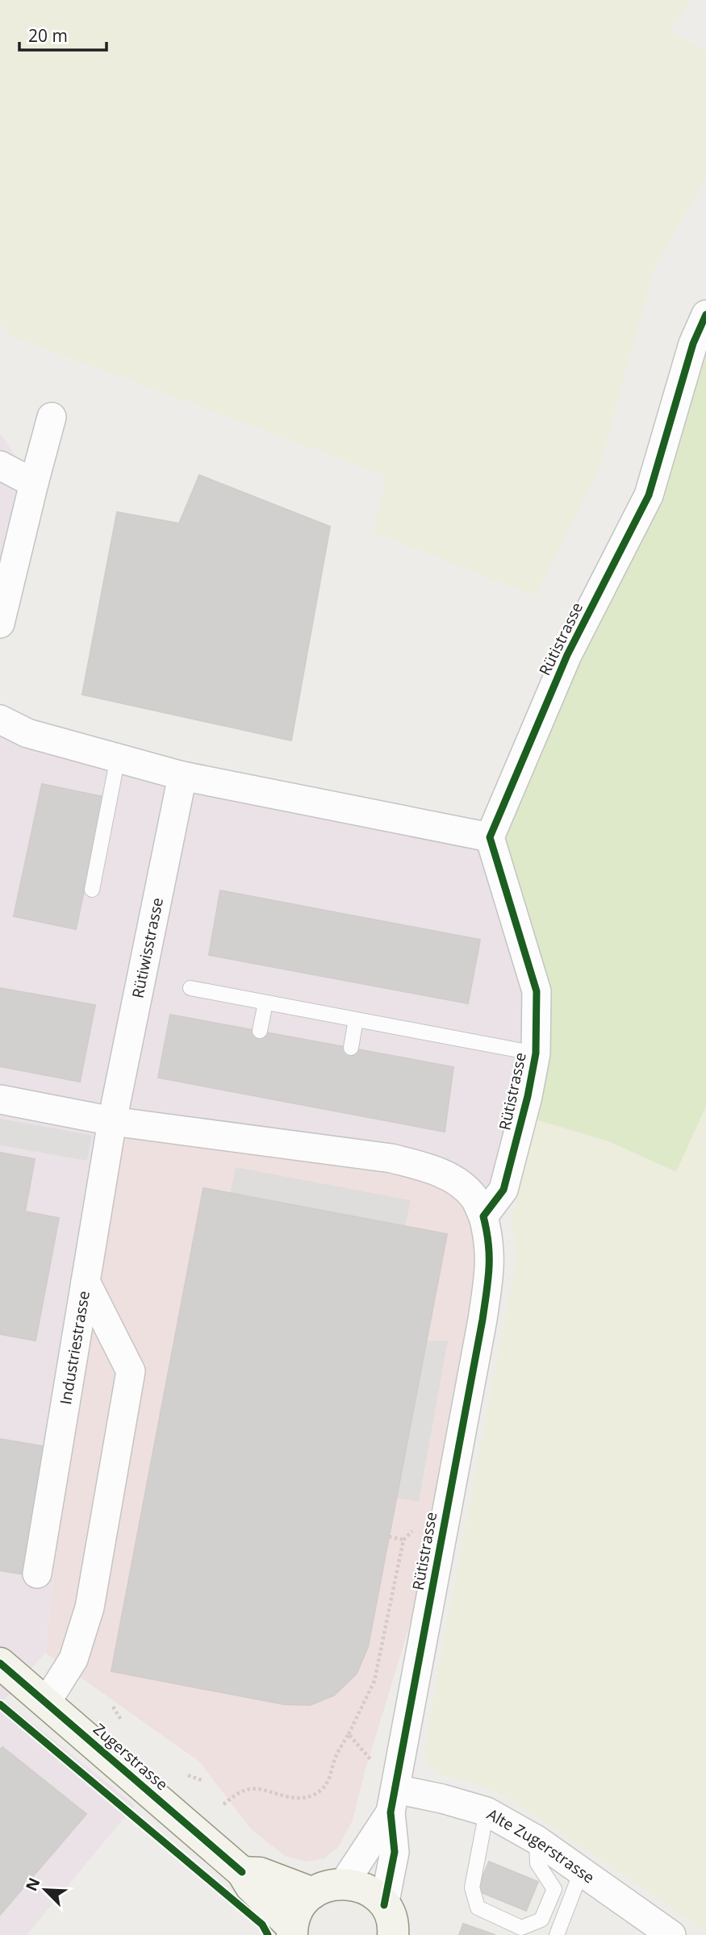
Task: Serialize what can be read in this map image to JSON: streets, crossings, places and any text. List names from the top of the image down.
{
  "streets": {
    "main road": ["Zugerstrasse"],
    "street": [
      "Rütistrasse",
      "Rütiwisstrasse",
      "Industriestrasse",
      "Alte Zugerstrasse"
    ]
  },
  "crossings": [
    ["Rütistrasse", "Alte Zugerstrasse"],
    ["Rütiwisstrasse", "Industriestrasse"]
  ],
  "scale_bar": "20 m",
  "north": "top left"
}
